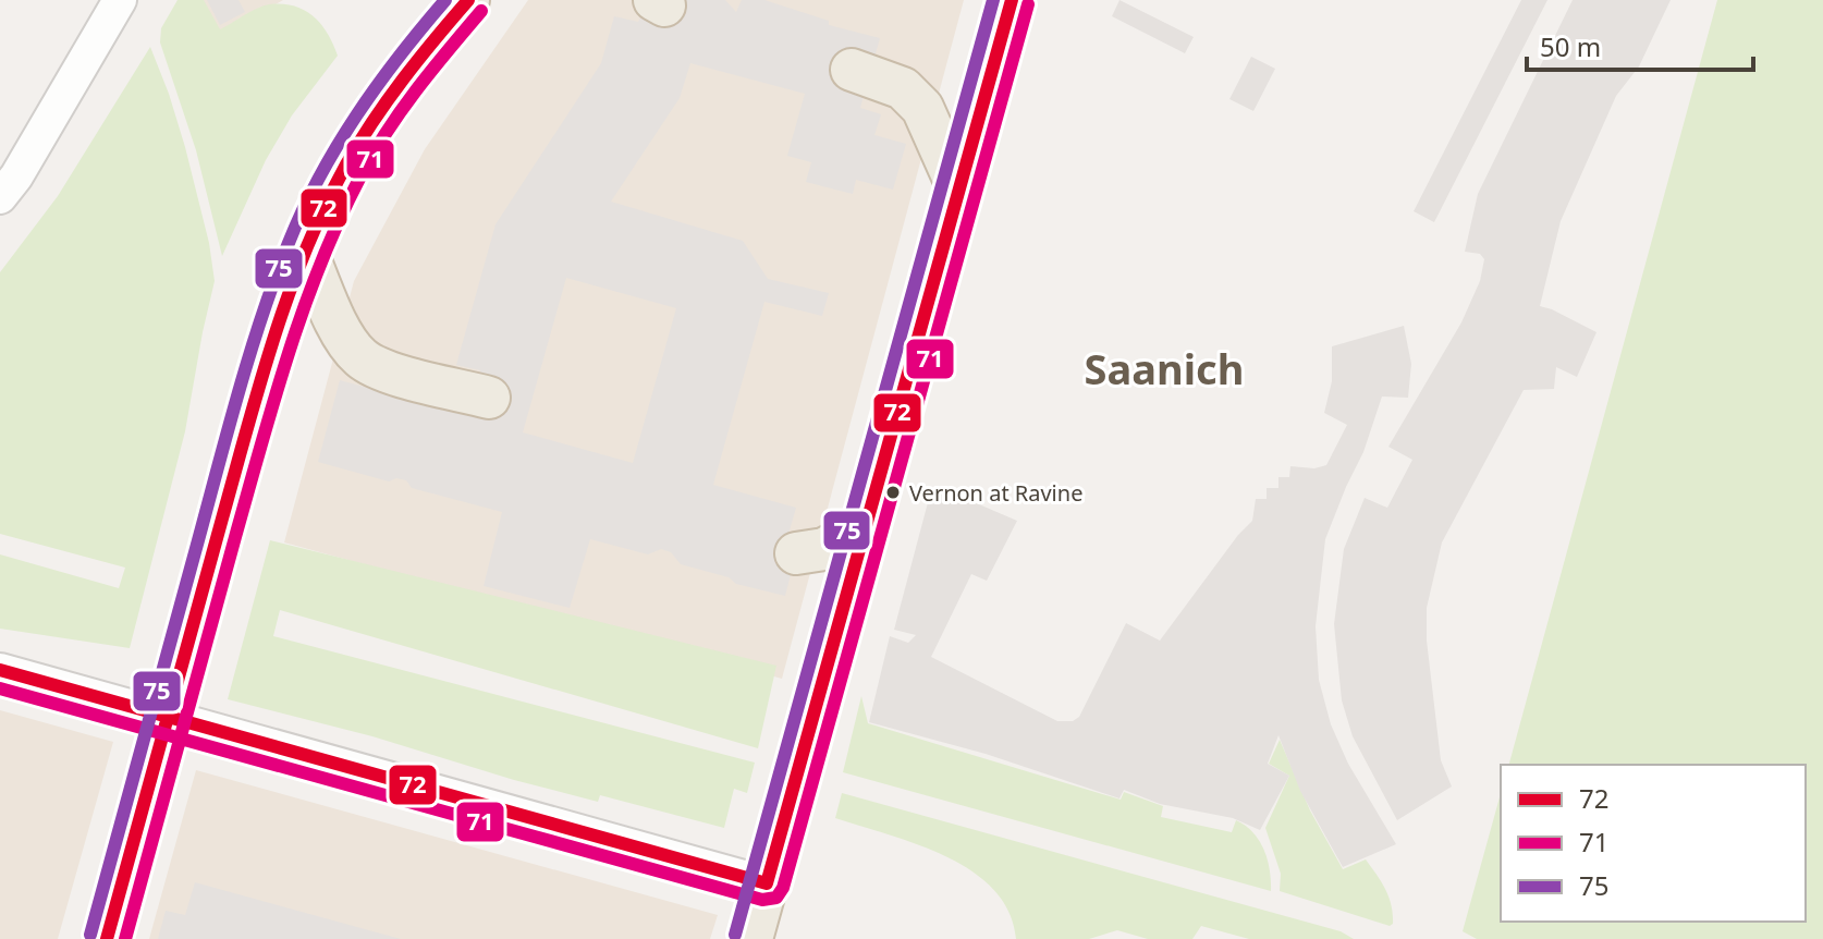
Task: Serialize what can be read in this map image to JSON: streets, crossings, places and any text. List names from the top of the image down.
{
  "districts": ["Saanich"],
  "places": ["Vernon at Ravine"],
  "lines": ["transit line 72", "transit line 75", "transit line 71"],
  "legend": ["72", "71", "75"],
  "scale_bar": "50 m"
}
